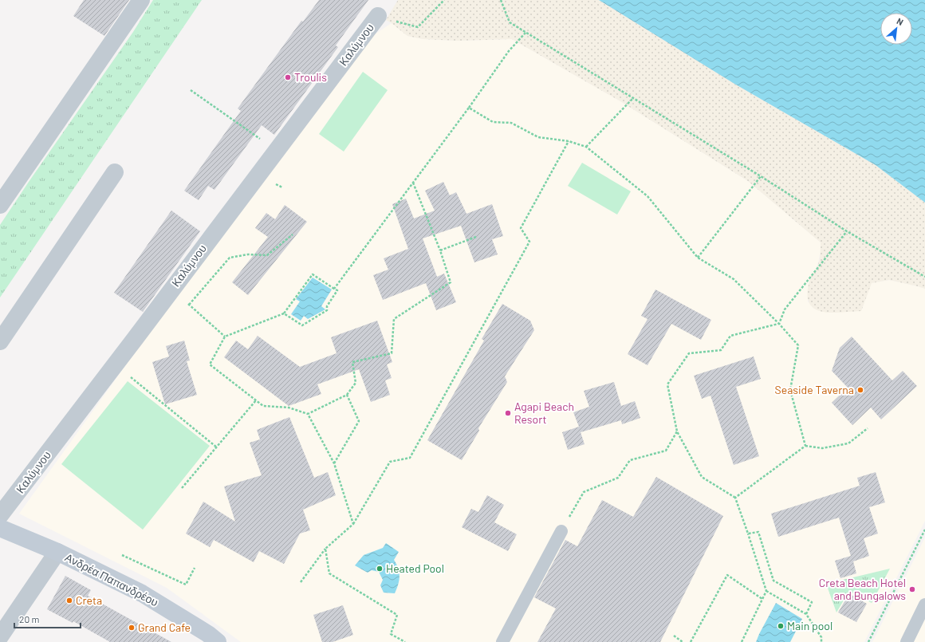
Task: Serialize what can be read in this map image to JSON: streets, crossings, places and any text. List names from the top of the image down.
{
  "streets": {
    "main road": ["Ανδρέα Παπανδρέου"],
    "street": ["Καλύμνου"]
  },
  "places": [
    "Troulis",
    "Seaside Taverna",
    "Agapi Beach Resort",
    "Heated Pool",
    "Creta Beach Hotel and Bungalows",
    "Creta",
    "Main pool",
    "Grand Cafe"
  ],
  "scale_bar": "20 m",
  "north": "top right"
}
